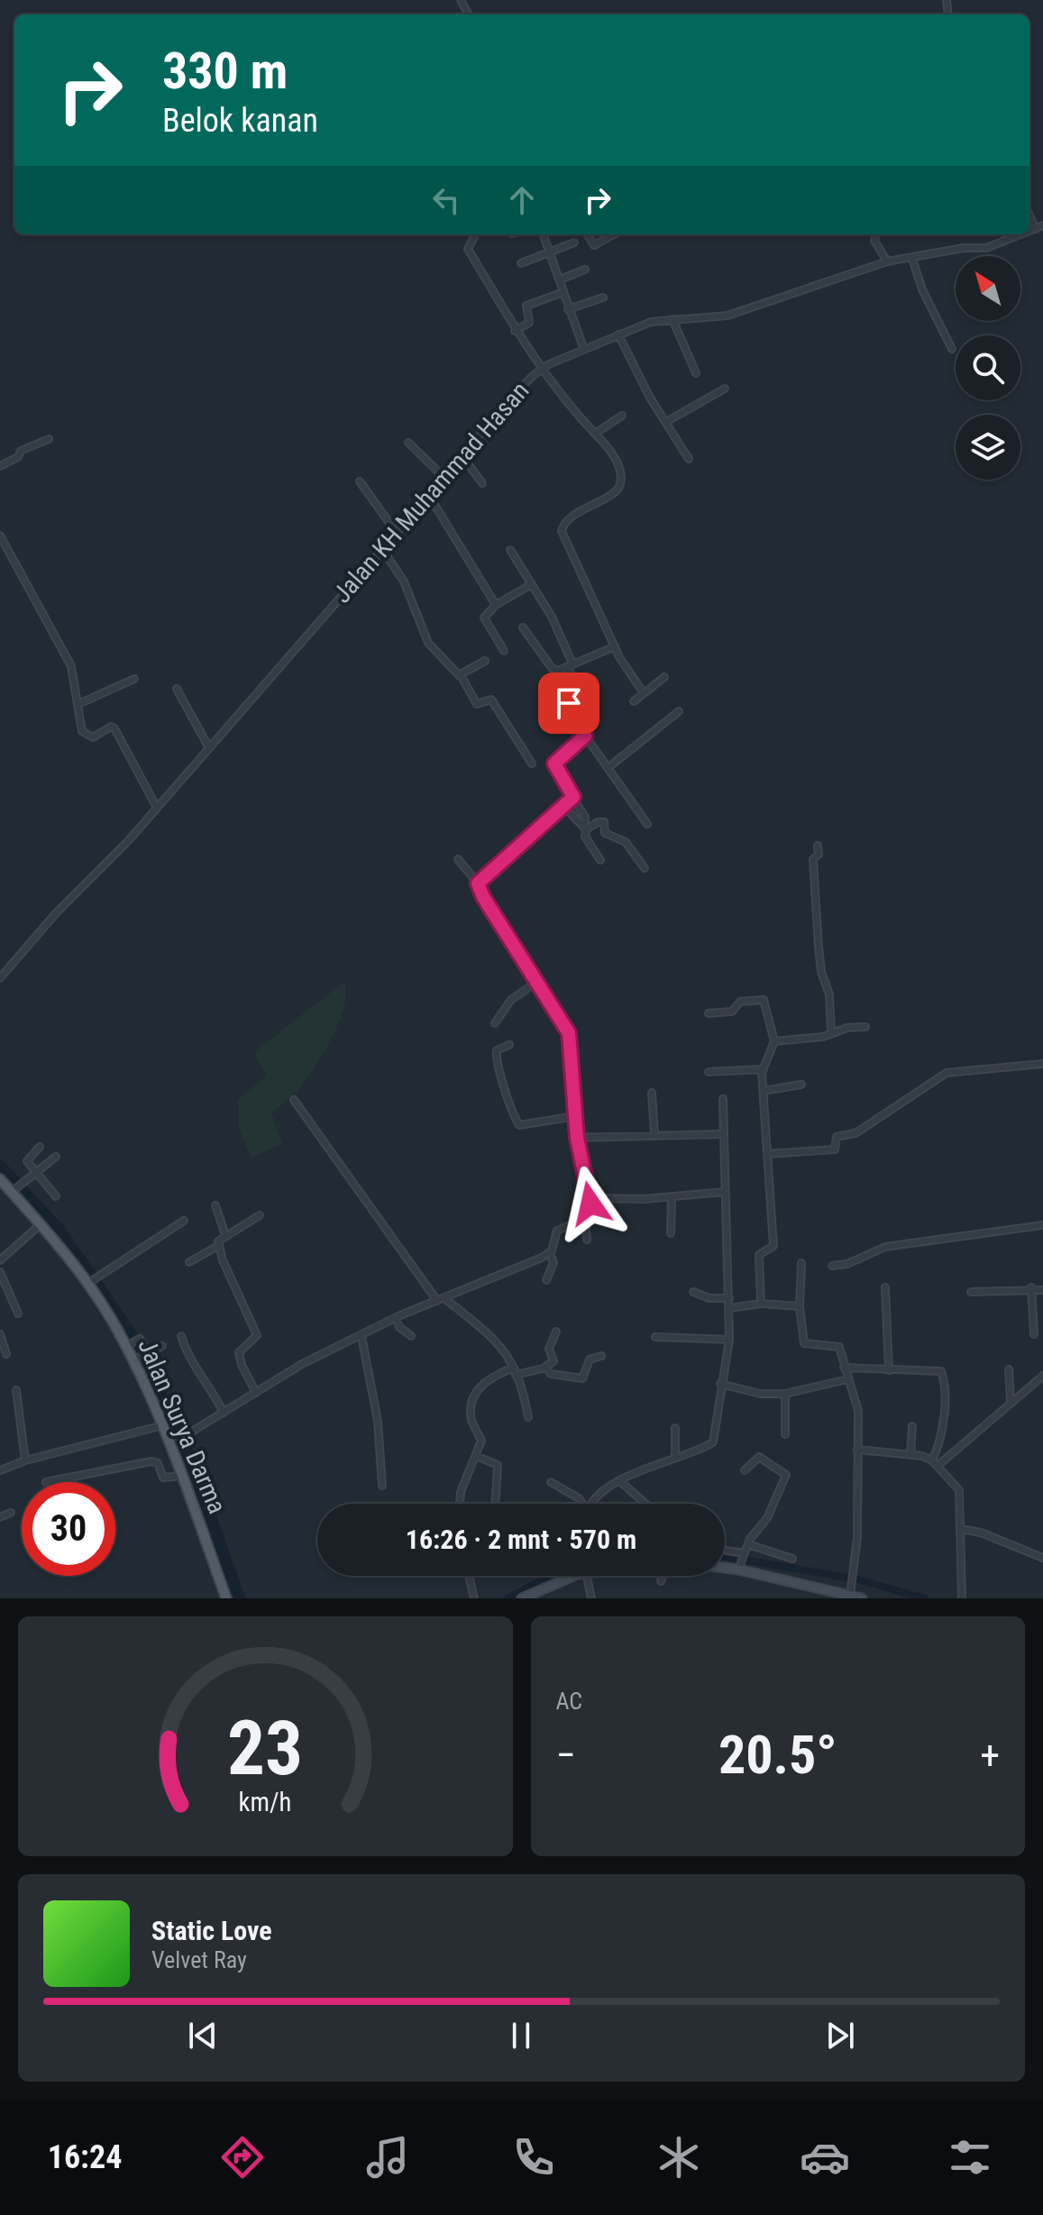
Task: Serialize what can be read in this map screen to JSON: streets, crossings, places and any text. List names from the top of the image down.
{
  "streets": {
    "main road": ["Jalan Surya Darma"],
    "street": ["Jalan KH Muhammad Hasan"]
  },
  "north": "top left",
  "page": {
    "turn": ["330 m", "Belok kanan"],
    "limit": "30",
    "trip": "16:26 · 2 mnt · 570 m",
    "tile": "AC",
    "heat": ["−", "20.5°", "+"],
    "song": ["Static Love", "Velvet Ray"],
    "tabs": "16:24",
    "gauge": ["23", "km/h"]
  }
}
